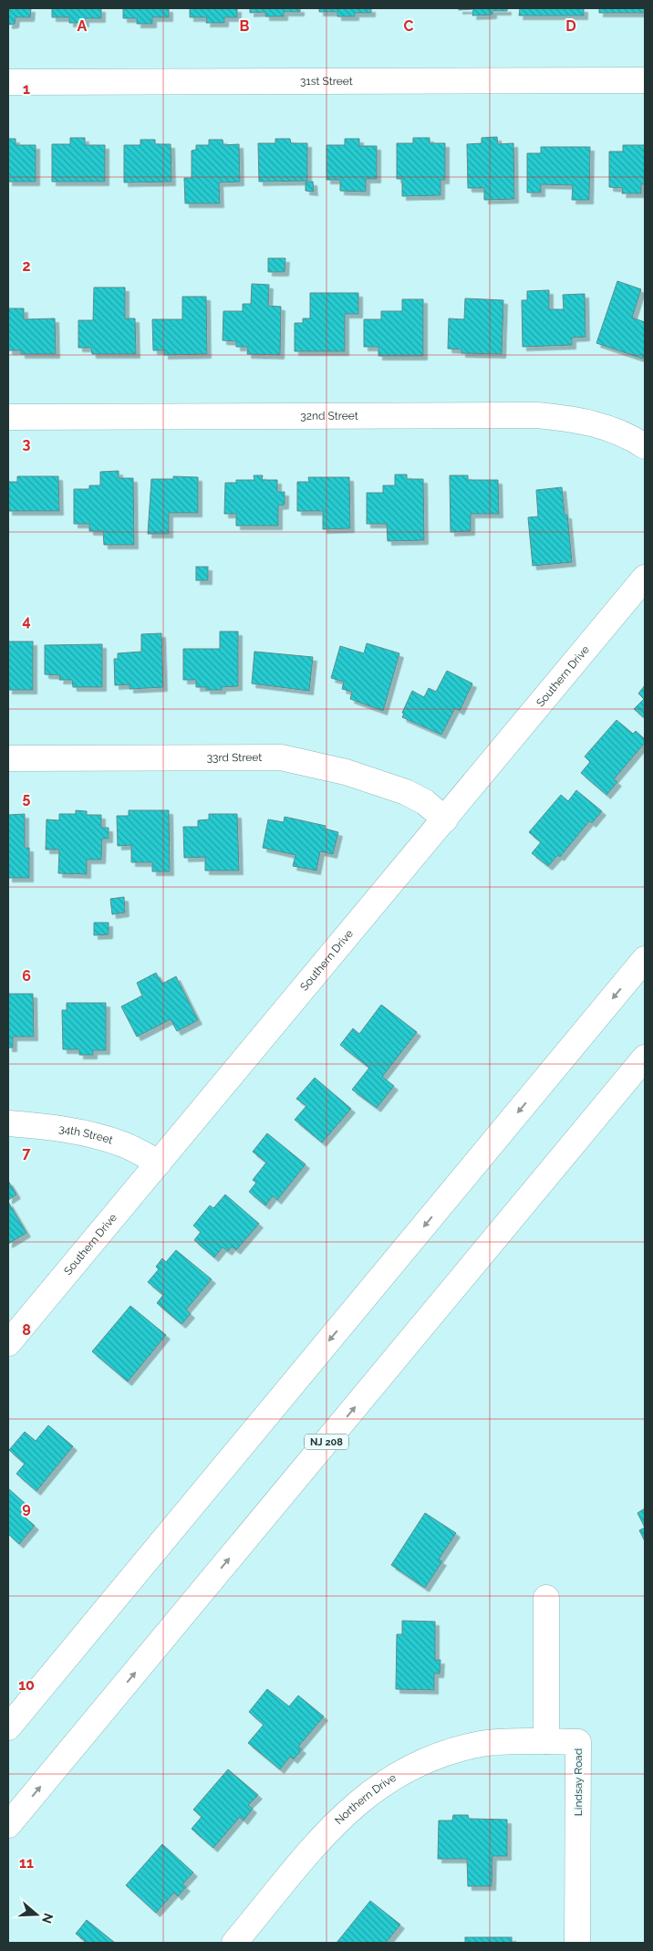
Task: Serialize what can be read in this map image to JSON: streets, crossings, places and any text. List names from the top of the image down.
{
  "streets": {
    "main road": [
      "31st Street",
      "32nd Street",
      "Southern Drive",
      "33rd Street",
      "34th Street",
      "NJ 208",
      "Lindsay Road",
      "Northern Drive"
    ]
  },
  "crossings": [
    ["Southern Drive", "33rd Street"],
    ["Southern Drive", "34th Street"],
    ["Lindsay Road", "Northern Drive"]
  ],
  "north": "right",
  "grid": {
    "columns": [
      "A",
      "B",
      "C",
      "D"
    ],
    "rows": [
      "1",
      "2",
      "3",
      "4",
      "5",
      "6",
      "7",
      "8",
      "9",
      "10",
      "11"
    ]
  }
}
